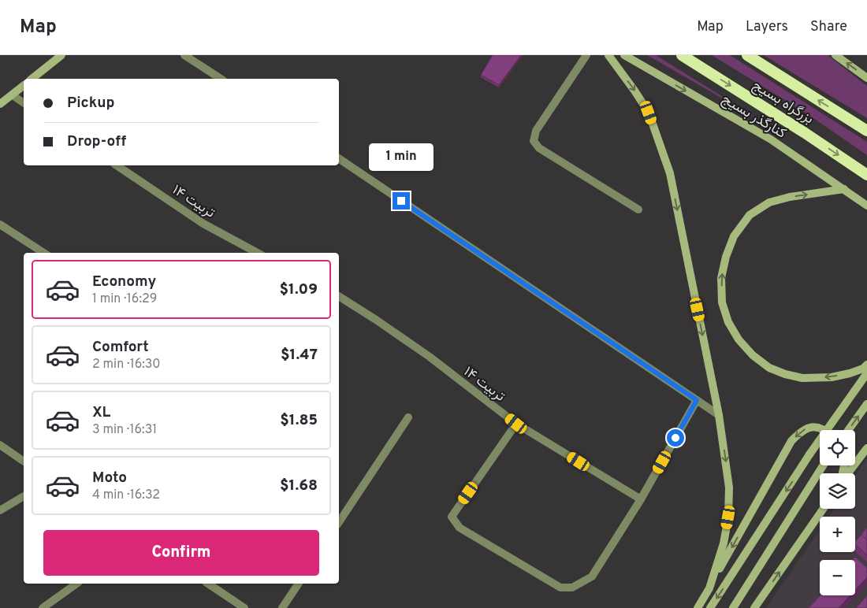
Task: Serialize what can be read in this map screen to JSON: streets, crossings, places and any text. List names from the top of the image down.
{
  "streets": {
    "highway": ["بزرگراه بسیج"],
    "main road": ["کنارگذر بسیج"],
    "street": ["تربیت ۱۴"]
  },
  "one_way": ["کنارگذر بسیج"],
  "page": {
    "header": "Map",
    "nav": ["Map", "Layers", "Share"],
    "banner": ["Pickup", "Drop-off"],
    "bubble": "1 min",
    "list": [
      {
        "name": "Economy",
        "note": "1 min · 16:29",
        "value": "$1.09"
      },
      {
        "name": "Comfort",
        "note": "2 min · 16:30",
        "value": "$1.47"
      },
      {
        "name": "XL",
        "note": "3 min · 16:31",
        "value": "$1.85"
      },
      {
        "name": "Moto",
        "note": "4 min · 16:32",
        "value": "$1.68"
      }
    ],
    "map_buttons": ["+", "−"],
    "buttons": "Confirm"
  }
}
